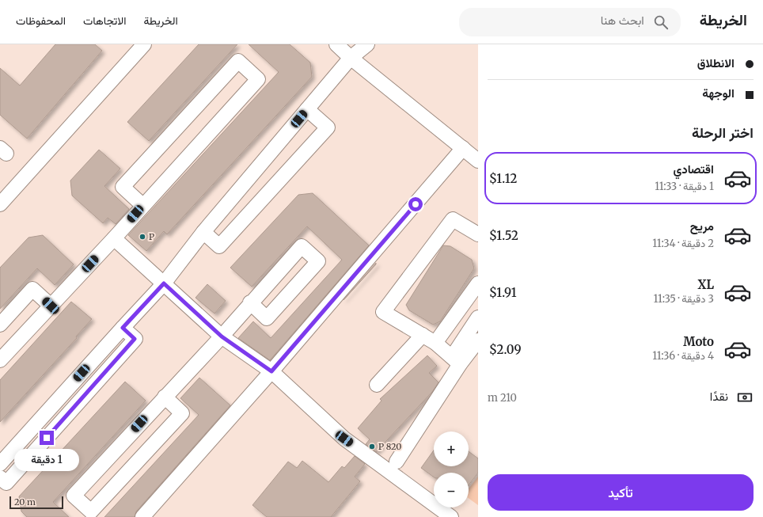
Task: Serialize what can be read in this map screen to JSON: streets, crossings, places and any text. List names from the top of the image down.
{
  "places": ["P", "P 820"],
  "scale_bar": "20 m",
  "page": {
    "header": "الخريطة",
    "search": "ابحث هنا",
    "nav": ["الخريطة", "الاتجاهات", "المحفوظات"],
    "banner": ["الانطلاق", "الوجهة"],
    "heading": "اختر الرحلة",
    "list": [
      {
        "name": "اقتصادي",
        "note": "1 دقيقة · 11:33",
        "value": "$1.12"
      },
      {
        "name": "مريح",
        "note": "2 دقيقة · 11:34",
        "value": "$1.52"
      },
      {
        "name": "XL",
        "note": "3 دقيقة · 11:35",
        "value": "$1.91"
      },
      {
        "name": "Moto",
        "note": "4 دقيقة · 11:36",
        "value": "$2.09"
      }
    ],
    "pay": ["نقدًا", "210 m"],
    "map_buttons": ["+", "−"],
    "bubble": "1 دقيقة",
    "buttons": "تأكيد",
    "scale": "20 m"
  }
}
